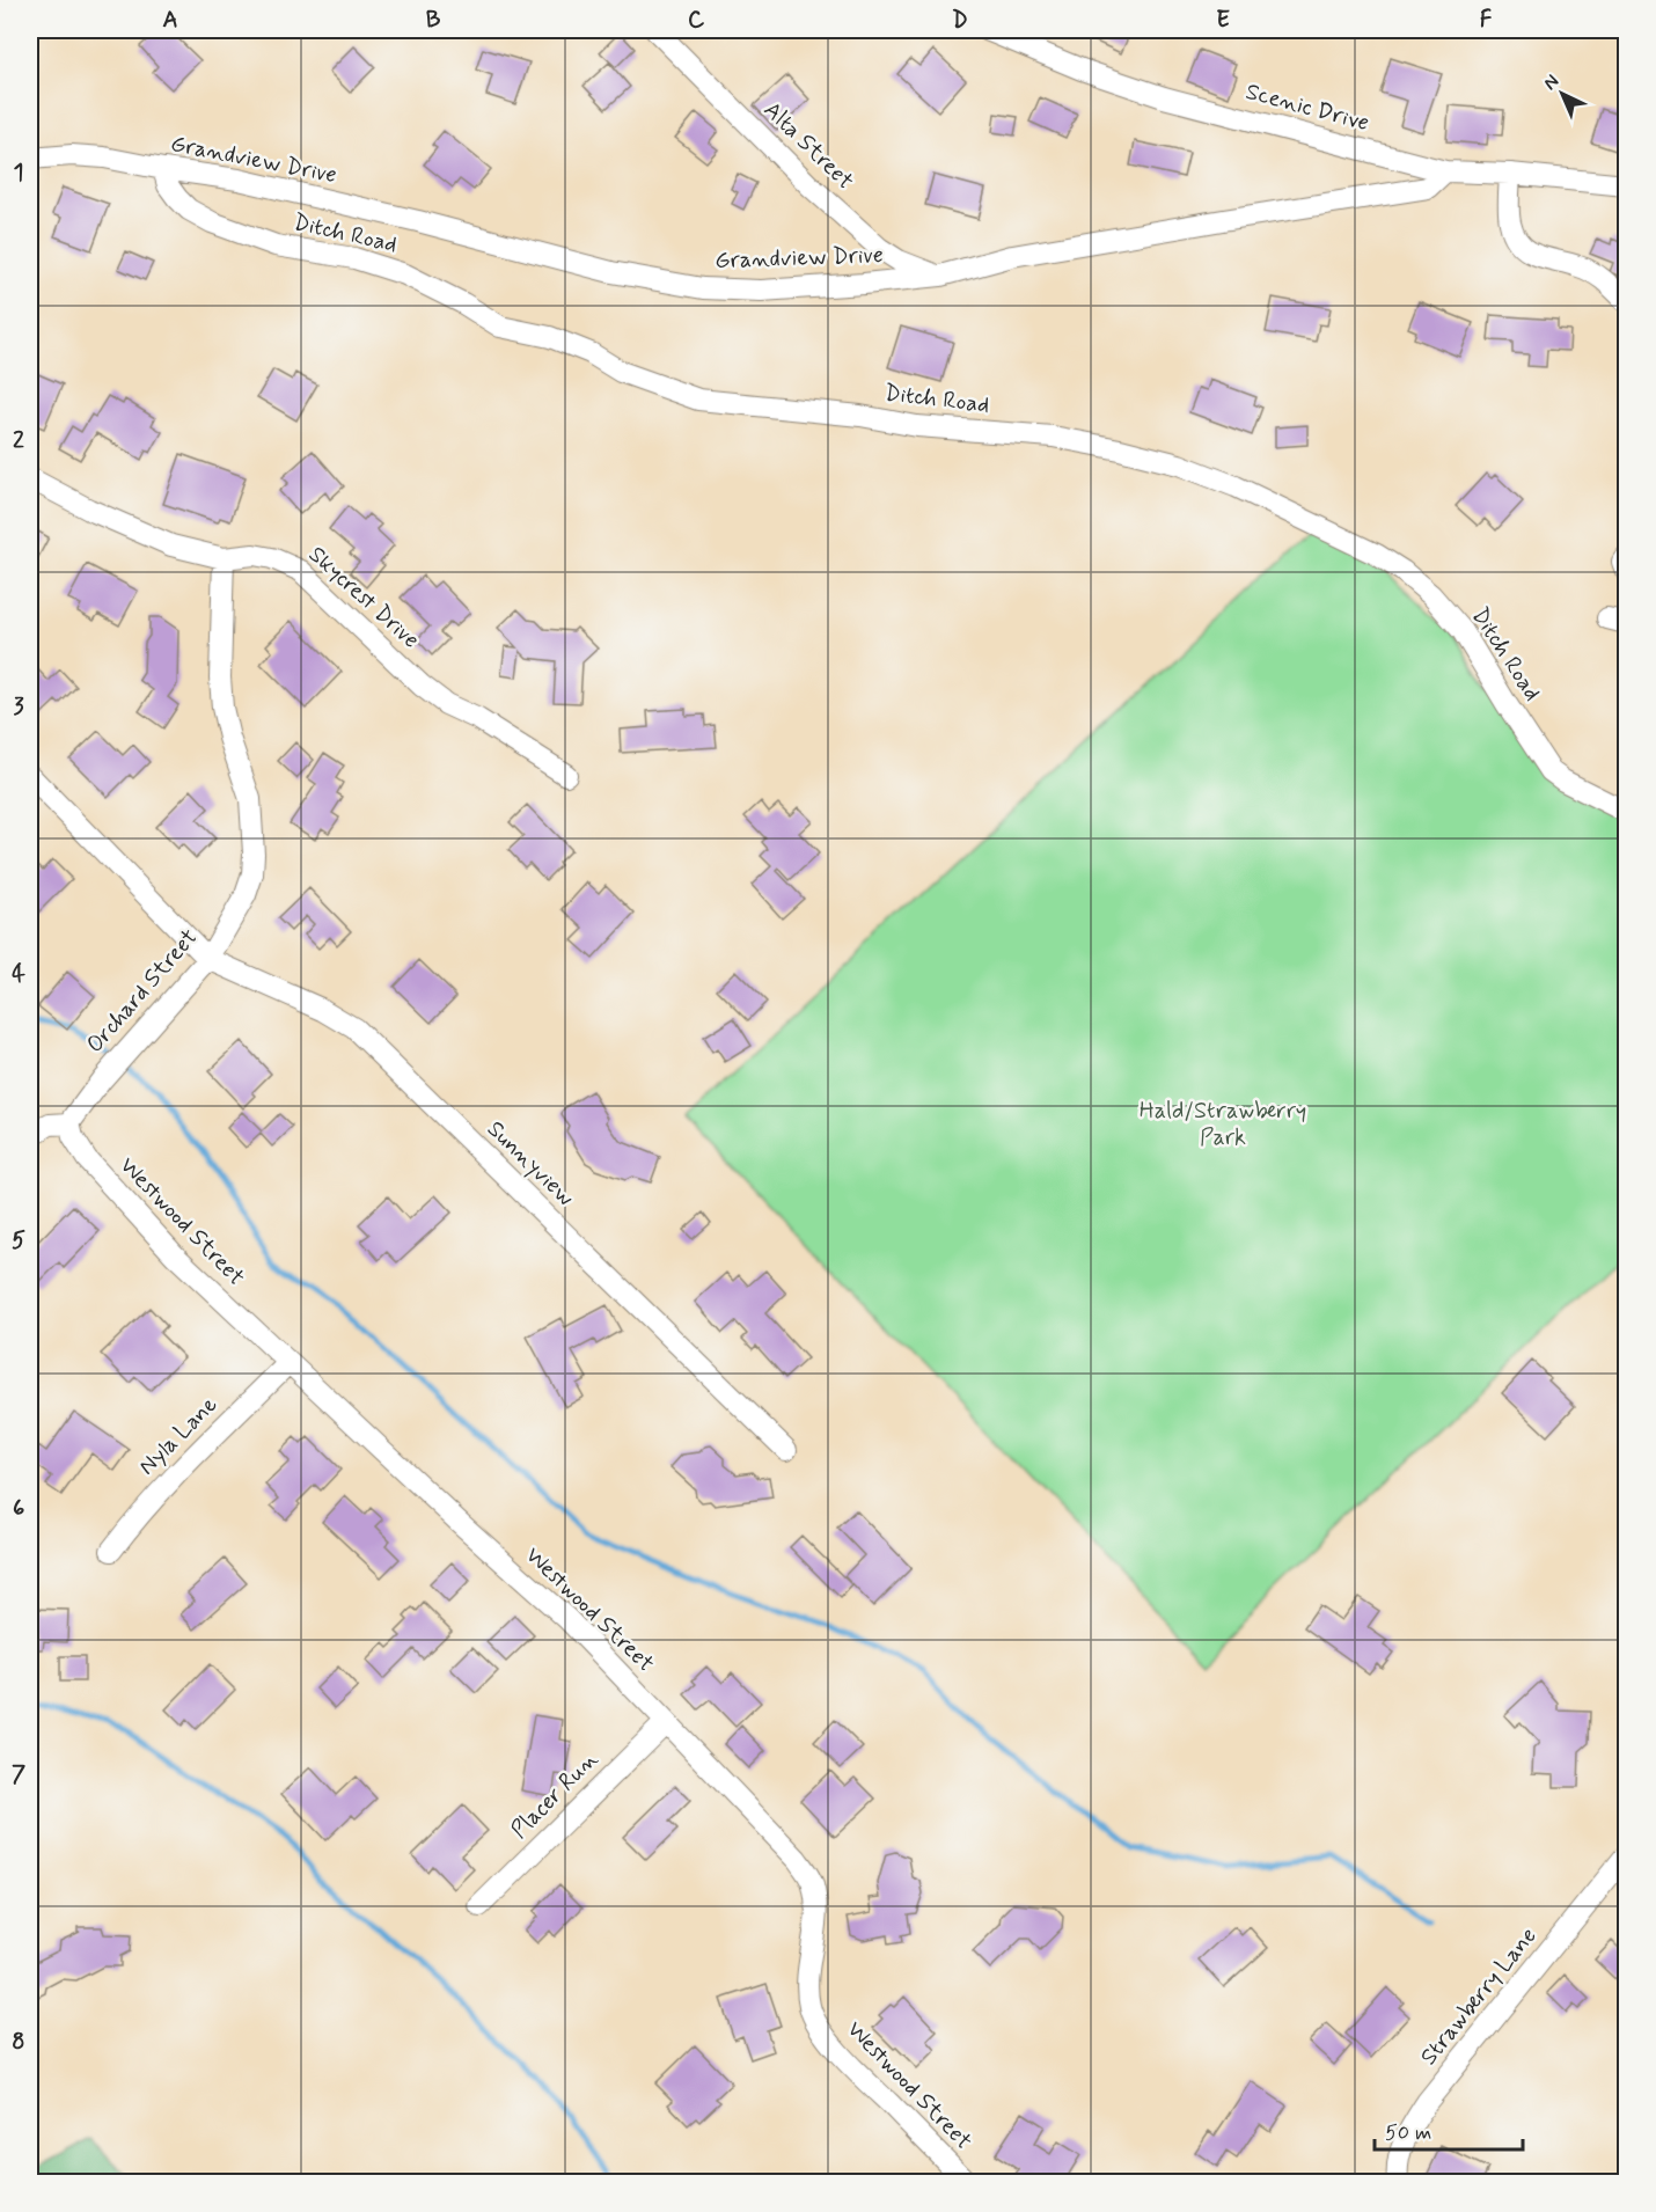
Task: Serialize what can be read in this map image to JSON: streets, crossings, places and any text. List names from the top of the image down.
{
  "streets": {
    "street": [
      "Scenic Drive",
      "Alta Street",
      "Grandview Drive",
      "Ditch Road",
      "Skycrest Drive",
      "Orchard Street",
      "Sunnyview",
      "Westwood Street",
      "Nyla Lane",
      "Placer Run",
      "Strawberry Lane"
    ]
  },
  "crossings": [
    ["Scenic Drive", "Grandview Drive"],
    ["Alta Street", "Grandview Drive"],
    ["Grandview Drive", "Ditch Road"],
    ["Skycrest Drive", "Orchard Street"],
    ["Orchard Street", "Sunnyview"],
    ["Orchard Street", "Westwood Street"],
    ["Westwood Street", "Nyla Lane"],
    ["Westwood Street", "Placer Run"]
  ],
  "parks": ["Hald/Strawberry Park"],
  "scale_bar": "50 m",
  "north": "top left",
  "grid": {
    "columns": [
      "A",
      "B",
      "C",
      "D",
      "E",
      "F"
    ],
    "rows": [
      "1",
      "2",
      "3",
      "4",
      "5",
      "6",
      "7",
      "8"
    ]
  }
}
